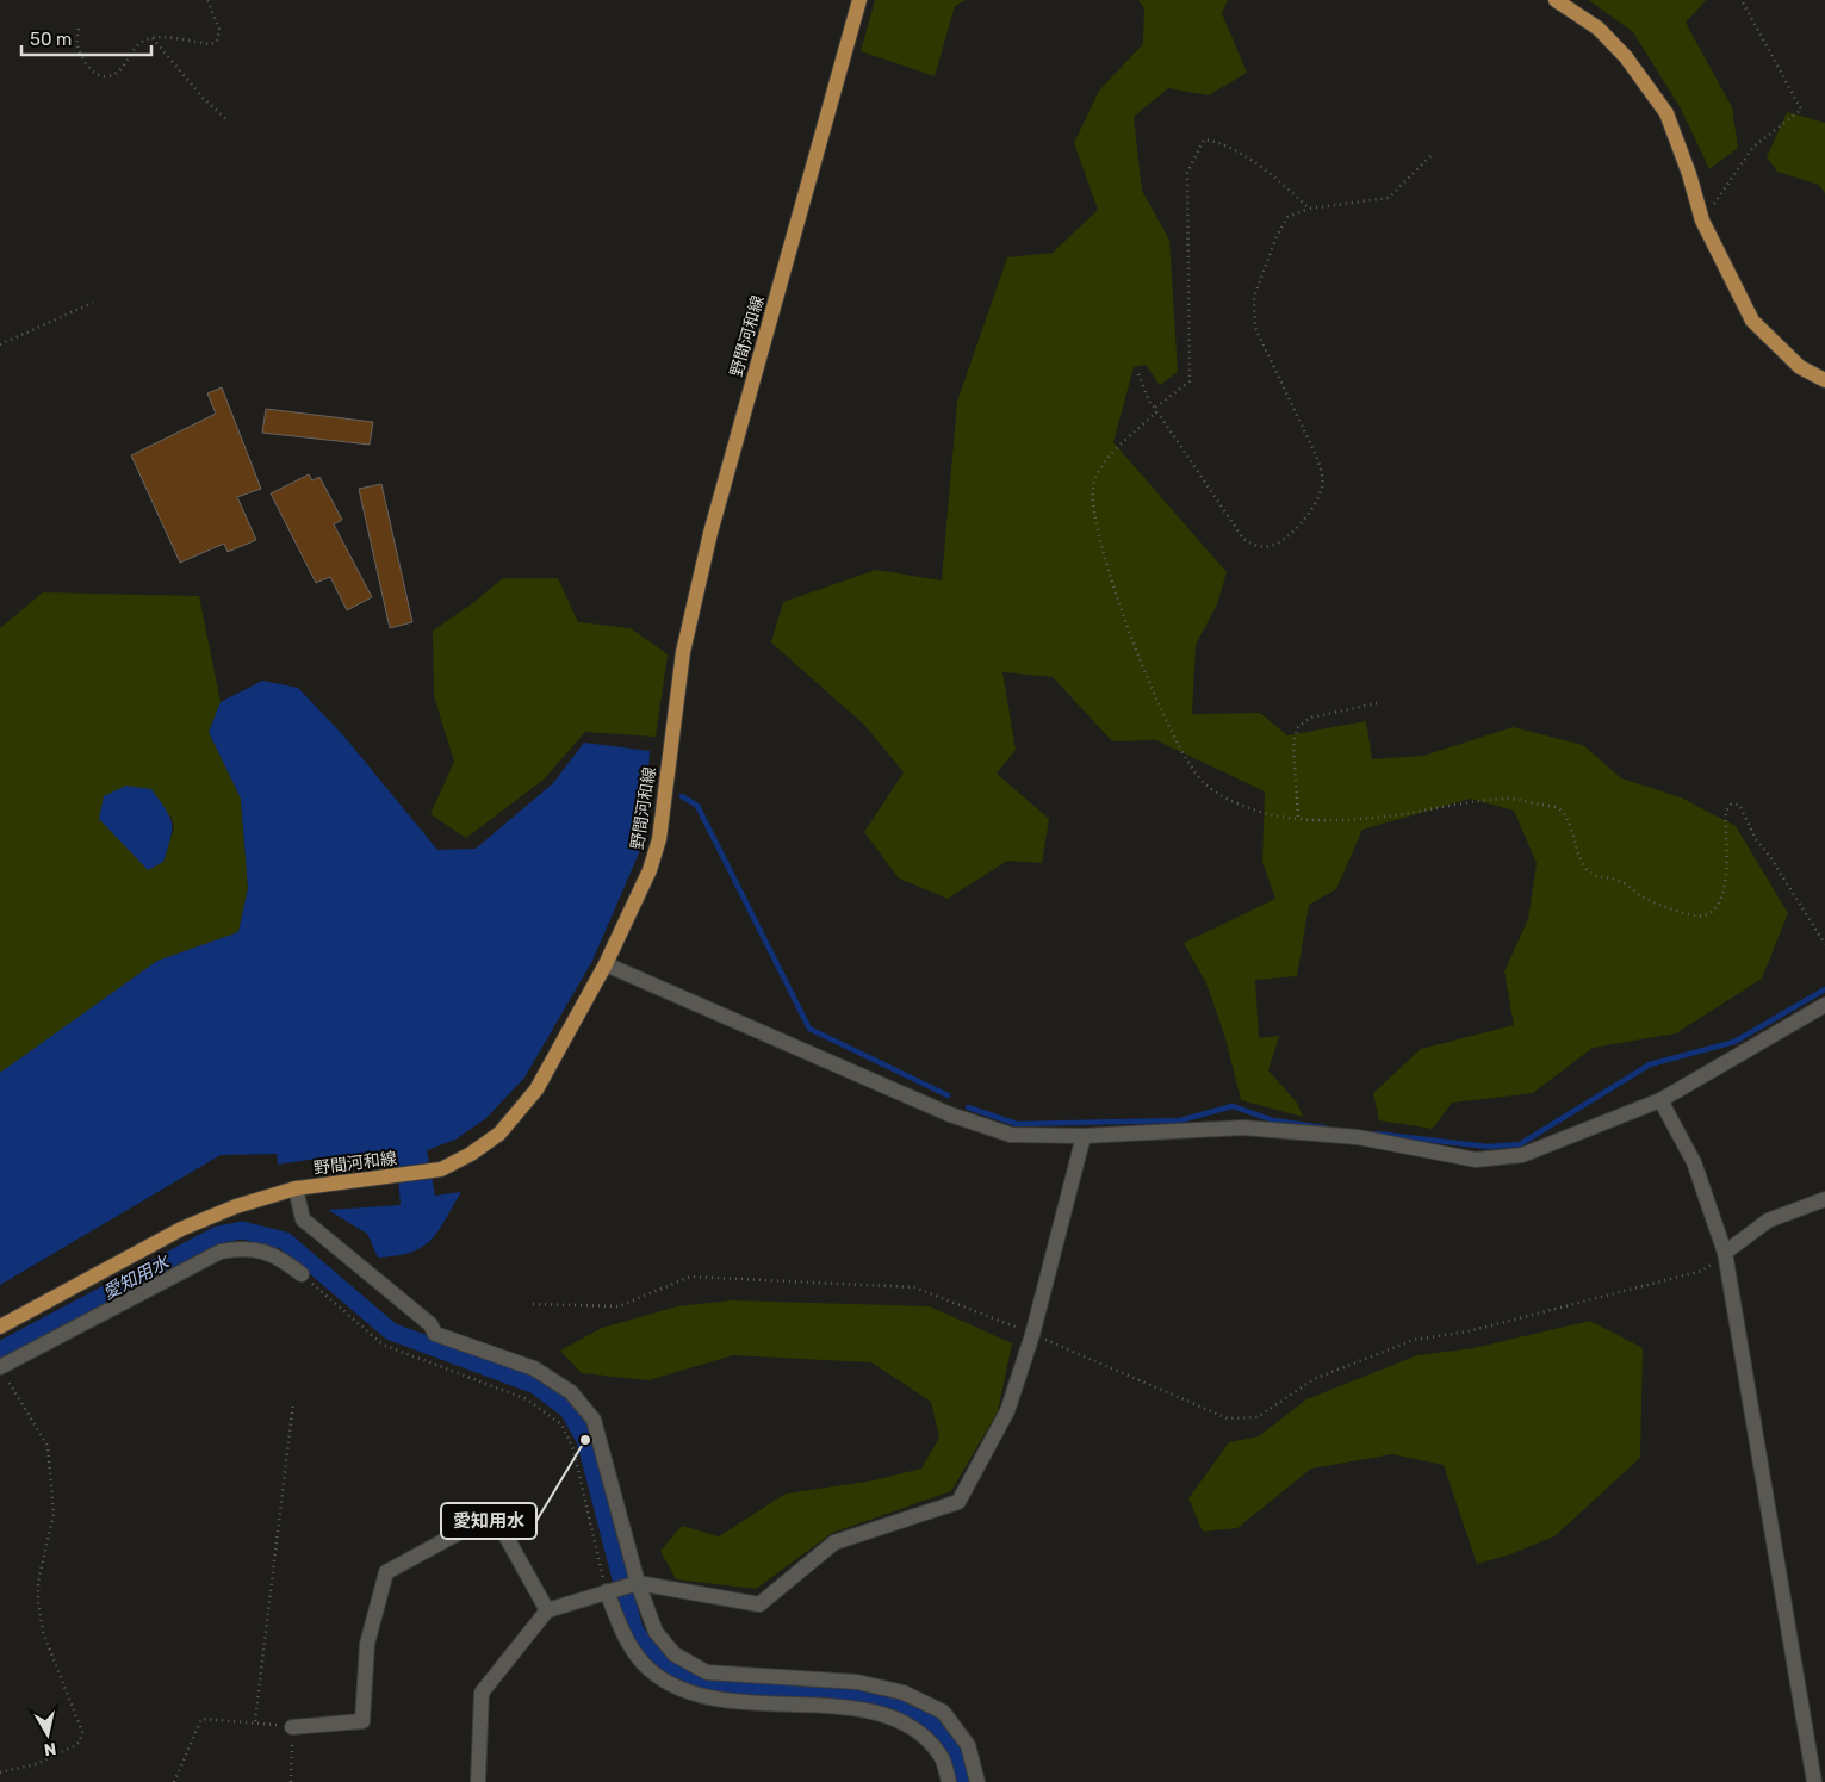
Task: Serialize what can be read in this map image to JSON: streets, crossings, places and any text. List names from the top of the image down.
{
  "streets": {
    "main road": ["野間河和線"]
  },
  "water": ["愛知用水"],
  "places": ["愛知用水"],
  "scale_bar": "50 m",
  "north": "bottom"
}
